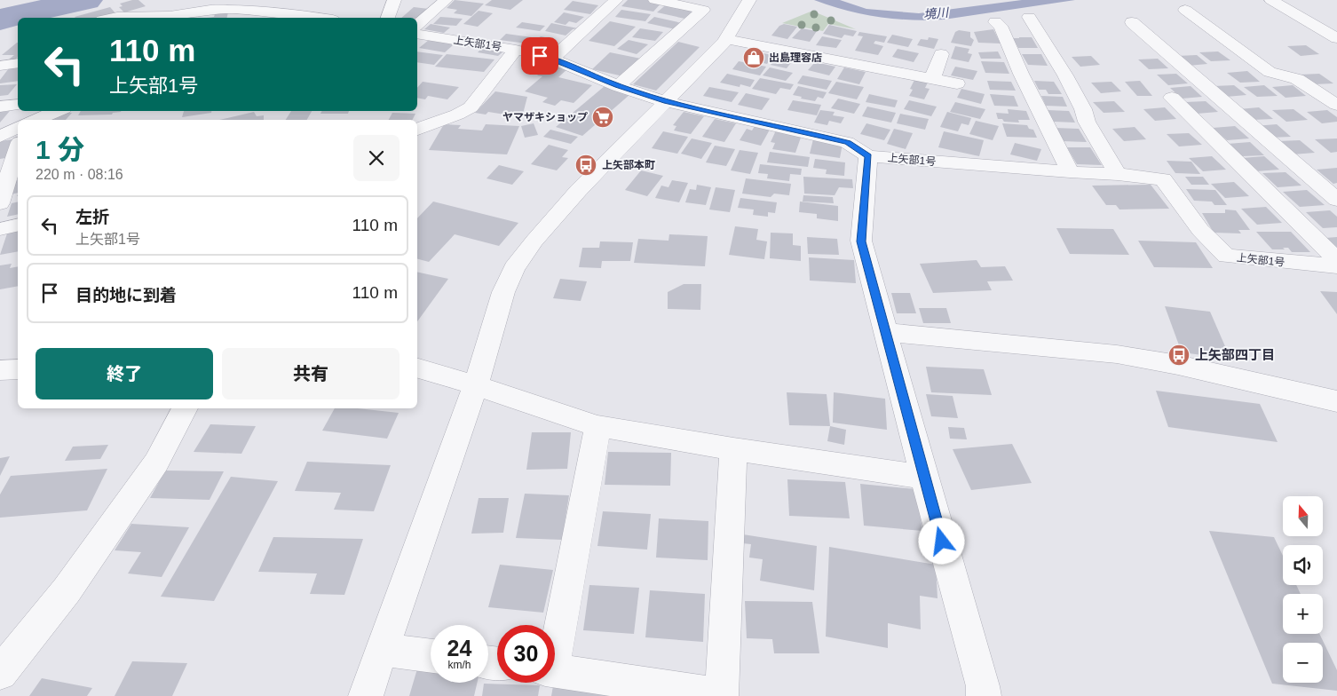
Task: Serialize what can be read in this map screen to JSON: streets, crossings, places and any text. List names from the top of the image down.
{
  "streets": {
    "street": ["上矢部1号"]
  },
  "water": ["境川"],
  "places": {
    "shop": ["出島理容店"],
    "supermarket": ["ヤマザキショップ"],
    "bus stop": ["上矢部本町", "上矢部四丁目"]
  },
  "north": "top",
  "page": {
    "turn": ["110 m", "上矢部1号"],
    "heading": ["1 分", "220 m · 08:16"],
    "list": [
      {
        "name": "左折",
        "note": "上矢部1号",
        "value": "110 m"
      },
      {
        "name": "目的地に到着",
        "value": "110 m"
      }
    ],
    "buttons": ["終了", "共有"],
    "map_buttons": ["+", "−"],
    "speed": "24 km/h",
    "limit": "30"
  }
}
